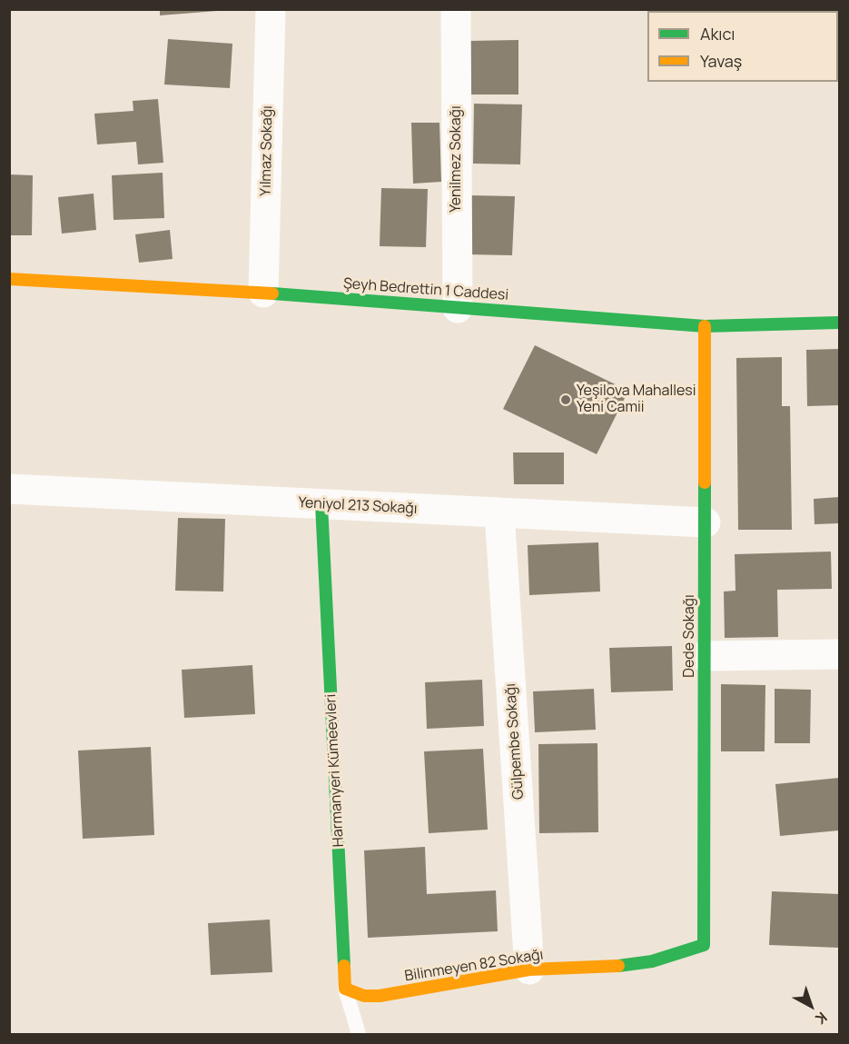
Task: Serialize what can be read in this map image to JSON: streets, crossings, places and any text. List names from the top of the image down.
{
  "streets": {
    "street": [
      "Yılmaz Sokağı",
      "Yenilmez Sokağı",
      "Şeyh Bedrettin 1 Caddesi",
      "Yeniyol 213 Sokağı",
      "Dede Sokağı",
      "Gülpembe Sokağı",
      "Harmanyeri Kümeevleri",
      "Bilinmeyen 82 Sokağı"
    ]
  },
  "crossings": [
    ["Yılmaz Sokağı", "Şeyh Bedrettin 1 Caddesi"],
    ["Yenilmez Sokağı", "Şeyh Bedrettin 1 Caddesi"],
    ["Şeyh Bedrettin 1 Caddesi", "Dede Sokağı"],
    ["Yeniyol 213 Sokağı", "Dede Sokağı"],
    ["Yeniyol 213 Sokağı", "Gülpembe Sokağı"],
    ["Yeniyol 213 Sokağı", "Harmanyeri Kümeevleri"],
    ["Dede Sokağı", "Bilinmeyen 82 Sokağı"],
    ["Gülpembe Sokağı", "Bilinmeyen 82 Sokağı"],
    ["Harmanyeri Kümeevleri", "Bilinmeyen 82 Sokağı"]
  ],
  "places": ["Yeşilova Mahallesi Yeni Camii"],
  "legend": ["Akıcı", "Yavaş"],
  "north": "bottom right"
}
